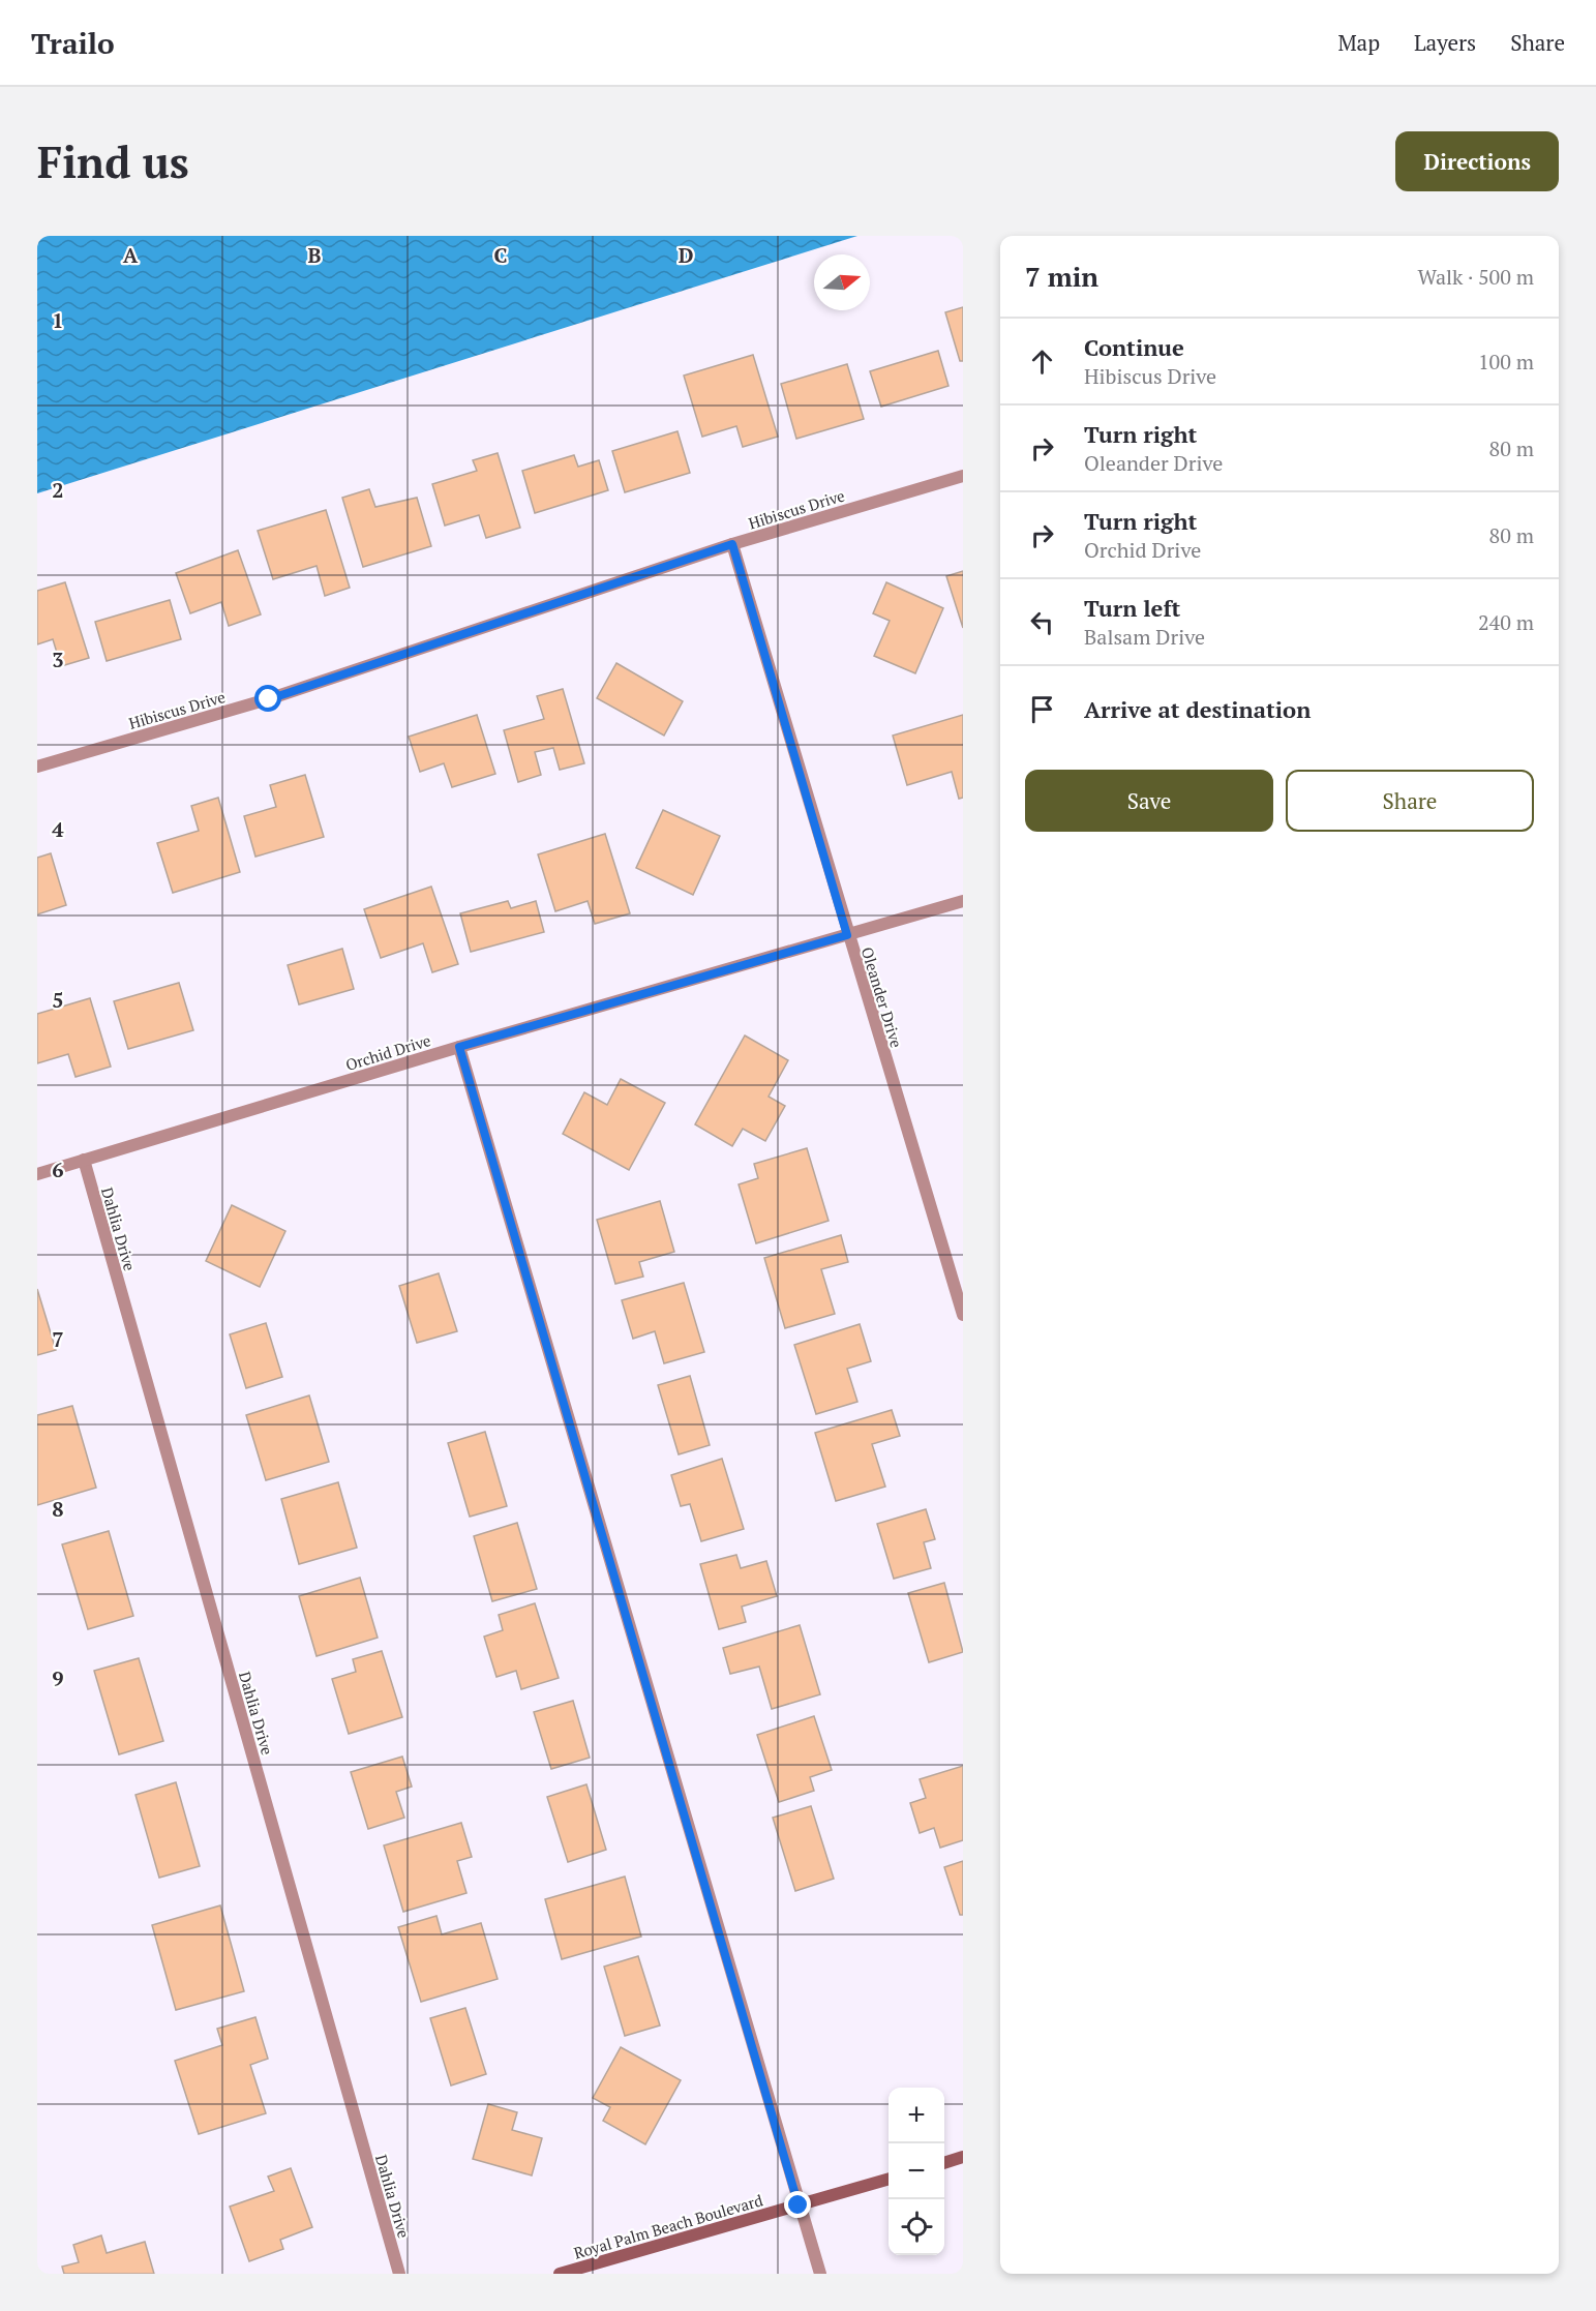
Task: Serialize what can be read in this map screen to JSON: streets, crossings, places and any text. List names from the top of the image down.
{
  "streets": {
    "street": [
      "Hibiscus Drive",
      "Oleander Drive",
      "Orchid Drive",
      "Dahlia Drive",
      "Royal Palm Beach Boulevard"
    ]
  },
  "crossings": [
    ["Hibiscus Drive", "Oleander Drive"],
    ["Oleander Drive", "Orchid Drive"],
    ["Orchid Drive", "Dahlia Drive"]
  ],
  "north": "right",
  "page": {
    "header": "Trailo",
    "nav": ["Map", "Layers", "Share"],
    "buttons": [
      "Directions",
      ["Save", "Share"]
    ],
    "title": "Find us",
    "heading": ["7 min", "Walk · 500 m"],
    "list": [
      ["Continue", "Hibiscus Drive", "100 m"],
      ["Turn right", "Oleander Drive", "80 m"],
      ["Turn right", "Orchid Drive", "80 m"],
      ["Turn left", "Balsam Drive", "240 m"],
      "Arrive at destination"
    ],
    "map_buttons": ["+", "−"]
  },
  "grid": {
    "columns": [
      "A",
      "B",
      "C",
      "D"
    ],
    "rows": [
      "1",
      "2",
      "3",
      "4",
      "5",
      "6",
      "7",
      "8",
      "9"
    ]
  }
}
